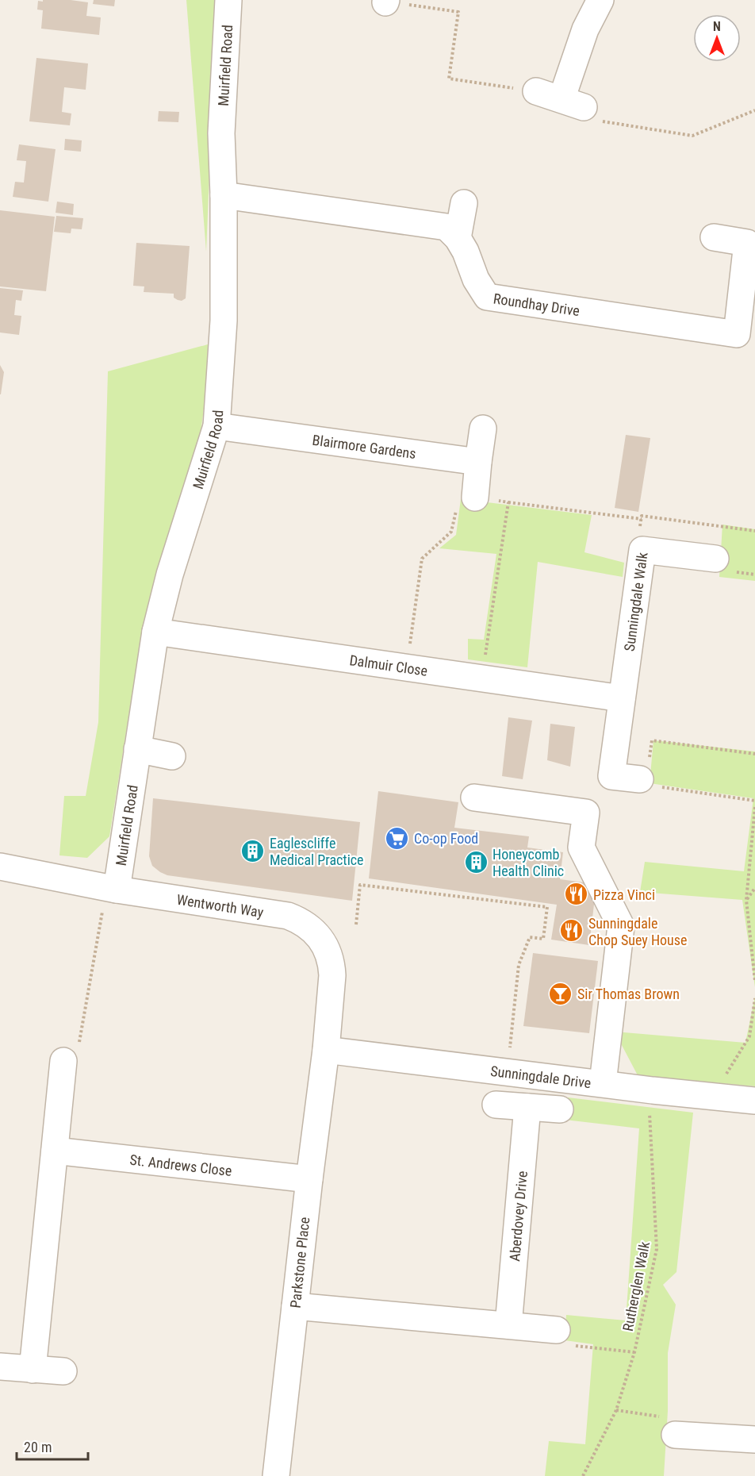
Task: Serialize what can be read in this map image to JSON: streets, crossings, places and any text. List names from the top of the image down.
{
  "streets": {
    "street": [
      "Muirfield Road",
      "Roundhay Drive",
      "Blairmore Gardens",
      "Sunningdale Walk",
      "Dalmuir Close",
      "Wentworth Way",
      "Sunningdale Drive",
      "St. Andrews Close",
      "Aberdovey Drive",
      "Parkstone Place"
    ],
    "path": ["Rutherglen Walk"]
  },
  "crossings": [
    ["Muirfield Road", "Blairmore Gardens"],
    ["Muirfield Road", "Dalmuir Close"],
    ["Muirfield Road", "Wentworth Way"],
    ["Sunningdale Walk", "Dalmuir Close"],
    ["Wentworth Way", "Sunningdale Drive"],
    ["Wentworth Way", "Parkstone Place"],
    ["Sunningdale Drive", "Parkstone Place"],
    ["Sunningdale Drive", "Rutherglen Walk"],
    ["St. Andrews Close", "Parkstone Place"]
  ],
  "places": {
    "supermarket": ["Co-op Food"],
    "building": ["Eaglescliffe Medical Practice", "Honeycomb Health Clinic"],
    "restaurant": ["Pizza Vinci", "Sunningdale Chop Suey House"],
    "bar": ["Sir Thomas Brown"]
  },
  "scale_bar": "20 m",
  "north": "top"
}
